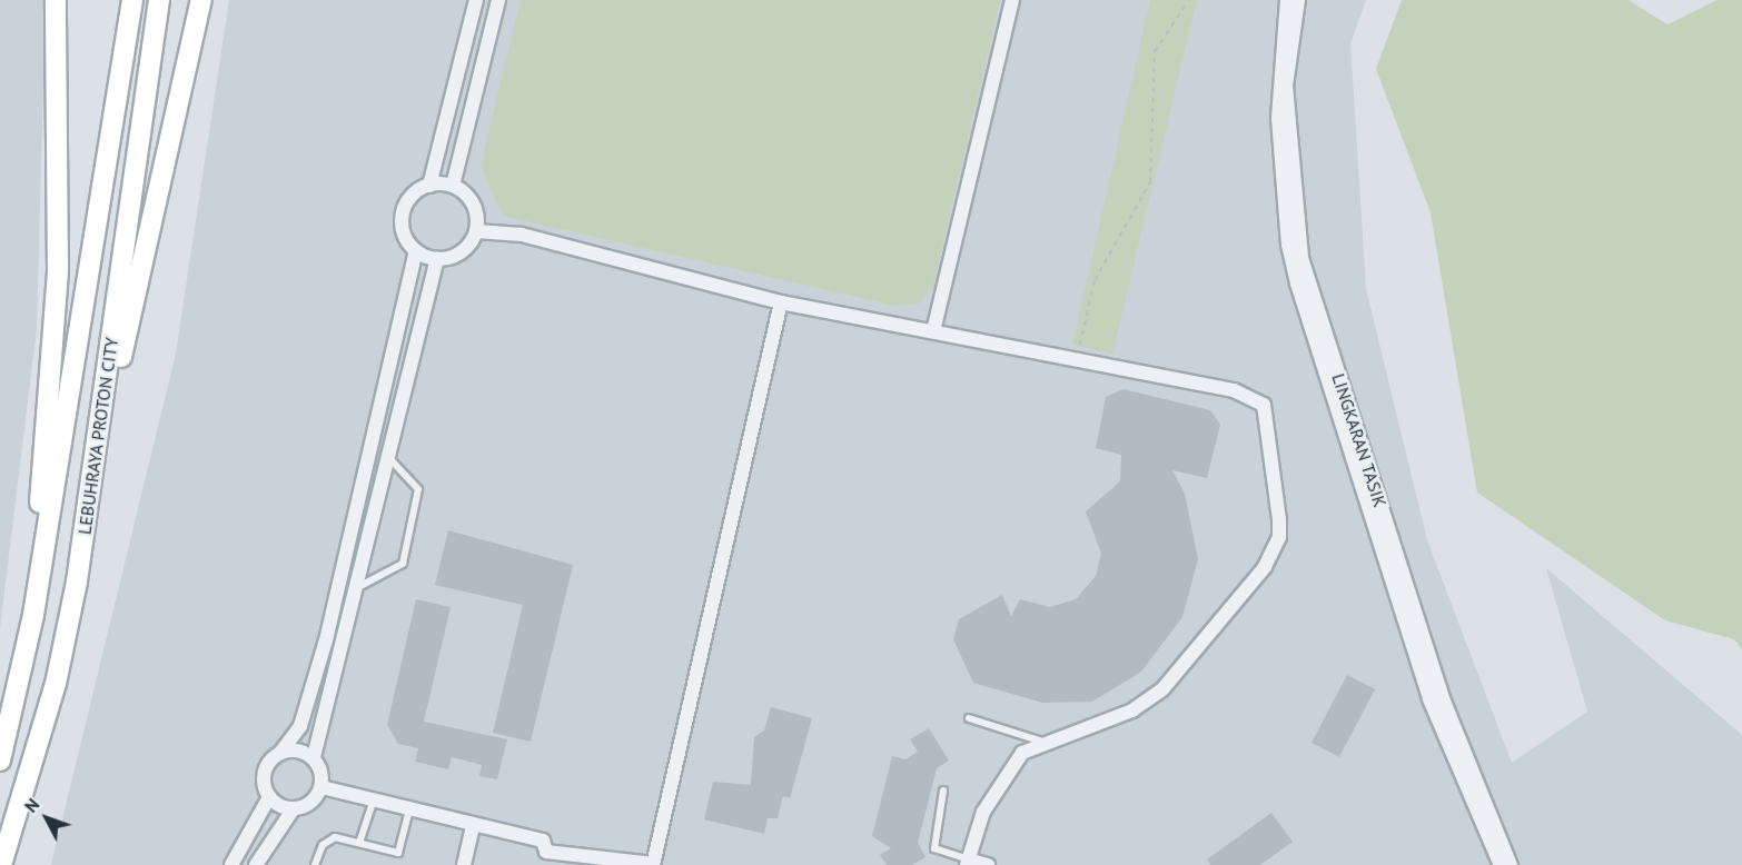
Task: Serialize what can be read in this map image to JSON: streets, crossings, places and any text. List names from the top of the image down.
{
  "streets": {
    "main road": ["LEBUHRAYA PROTON CITY"],
    "street": ["LINGKARAN TASIK"]
  },
  "north": "top left"
}
